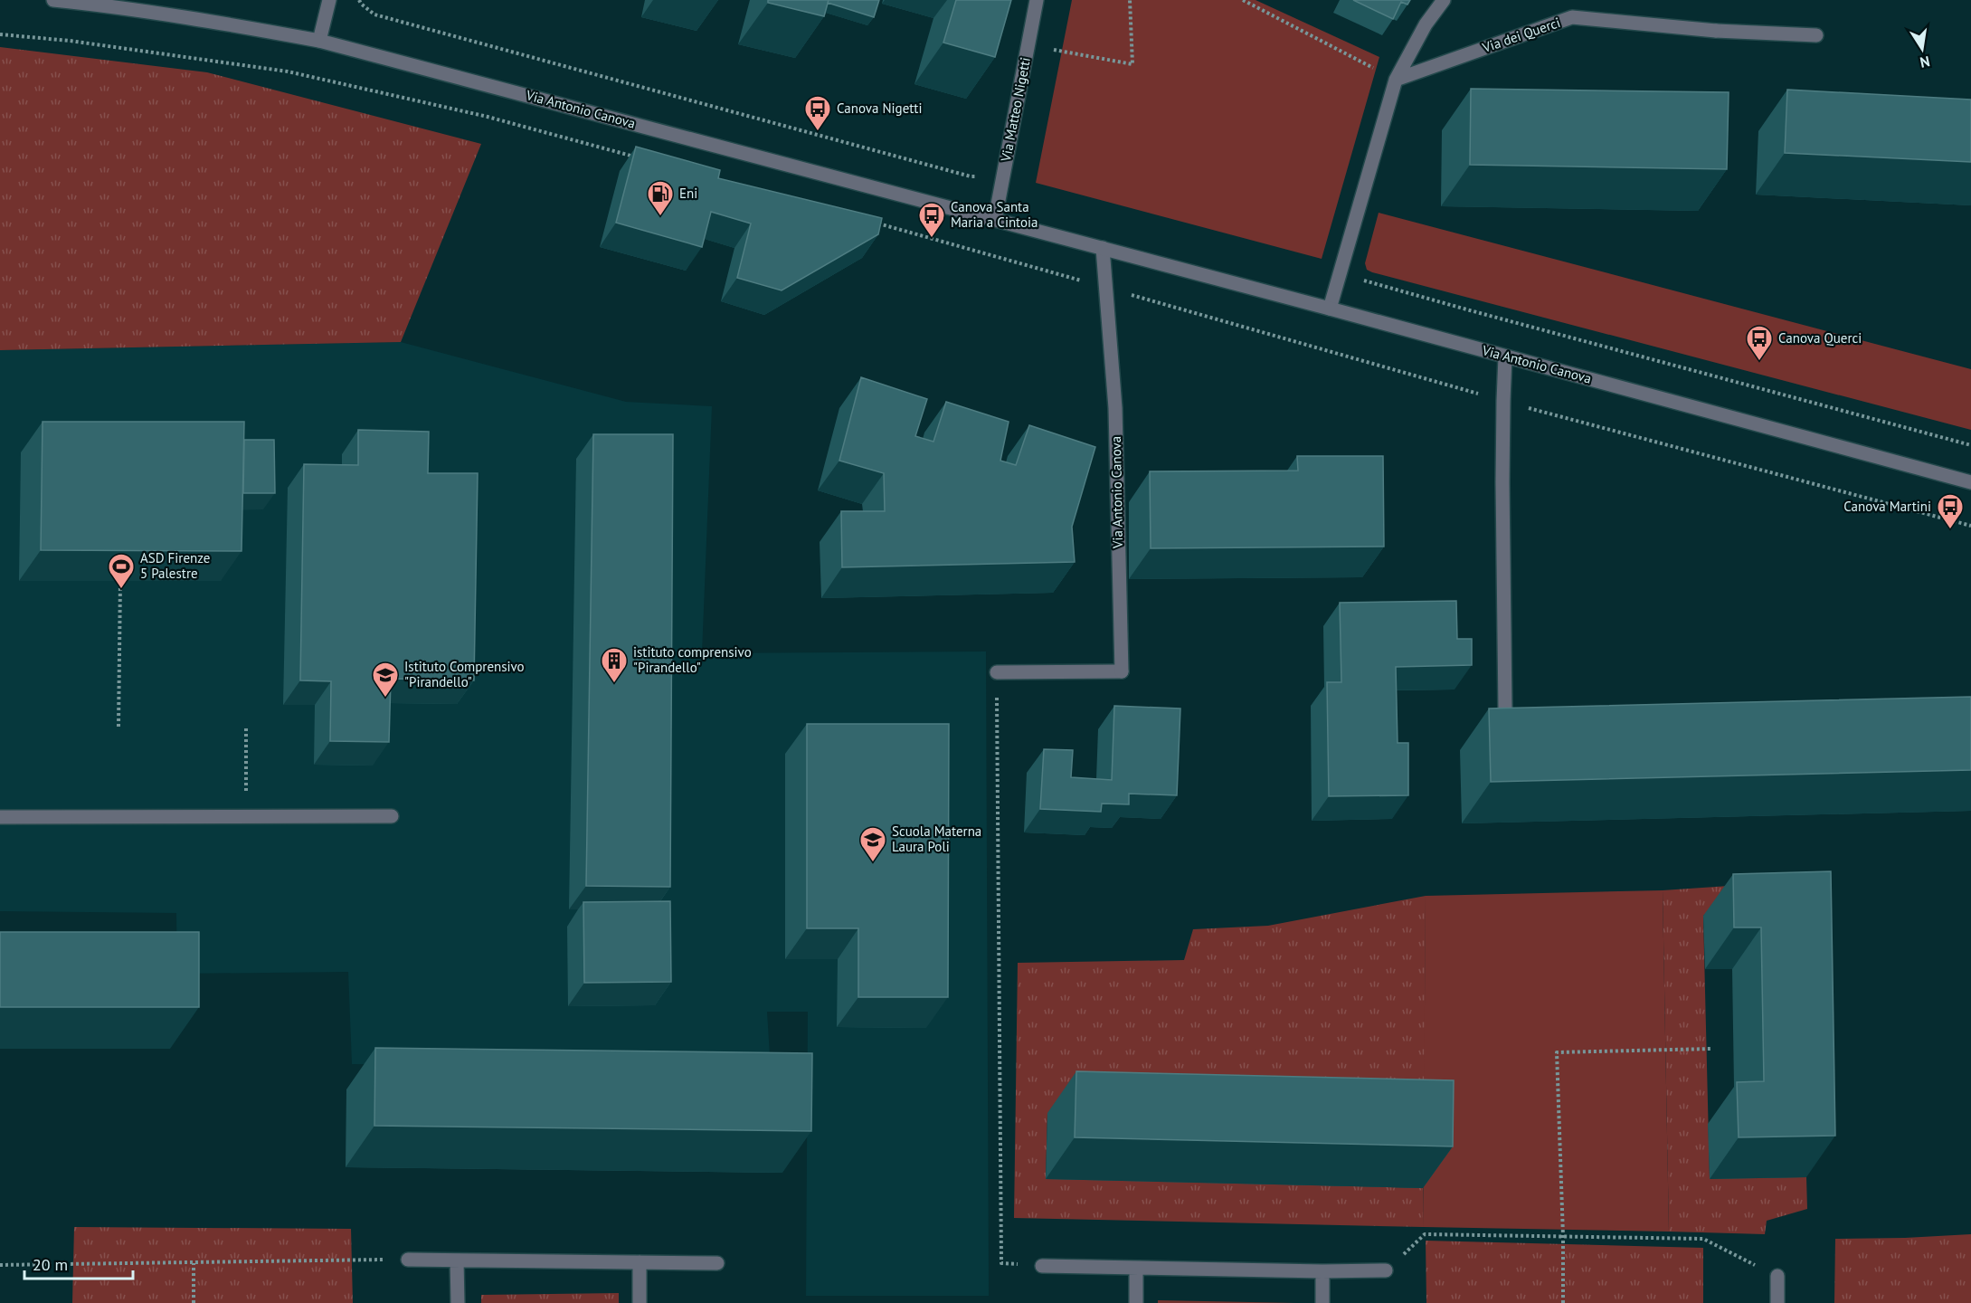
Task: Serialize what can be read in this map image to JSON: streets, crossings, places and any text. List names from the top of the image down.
{
  "streets": {
    "street": ["Via dei Querci", "Via Antonio Canova", "Via Matteo Nigetti"]
  },
  "crossings": [
    ["Via Antonio Canova", "Via Matteo Nigetti"]
  ],
  "places": {
    "bus stop": [
      "Canova Nigetti",
      "Canova Santa Maria a Cintoia",
      "Canova Querci",
      "Canova Martini"
    ],
    "fuel station": ["Eni"],
    "sports": ["ASD Firenze 5 Palestre"],
    "building": ["istituto comprensivo \"Pirandello\""],
    "school or university": ["Istituto Comprensivo \"Pirandello\"", "Scuola Materna Laura Poli"]
  },
  "scale_bar": "20 m",
  "north": "bottom"
}
